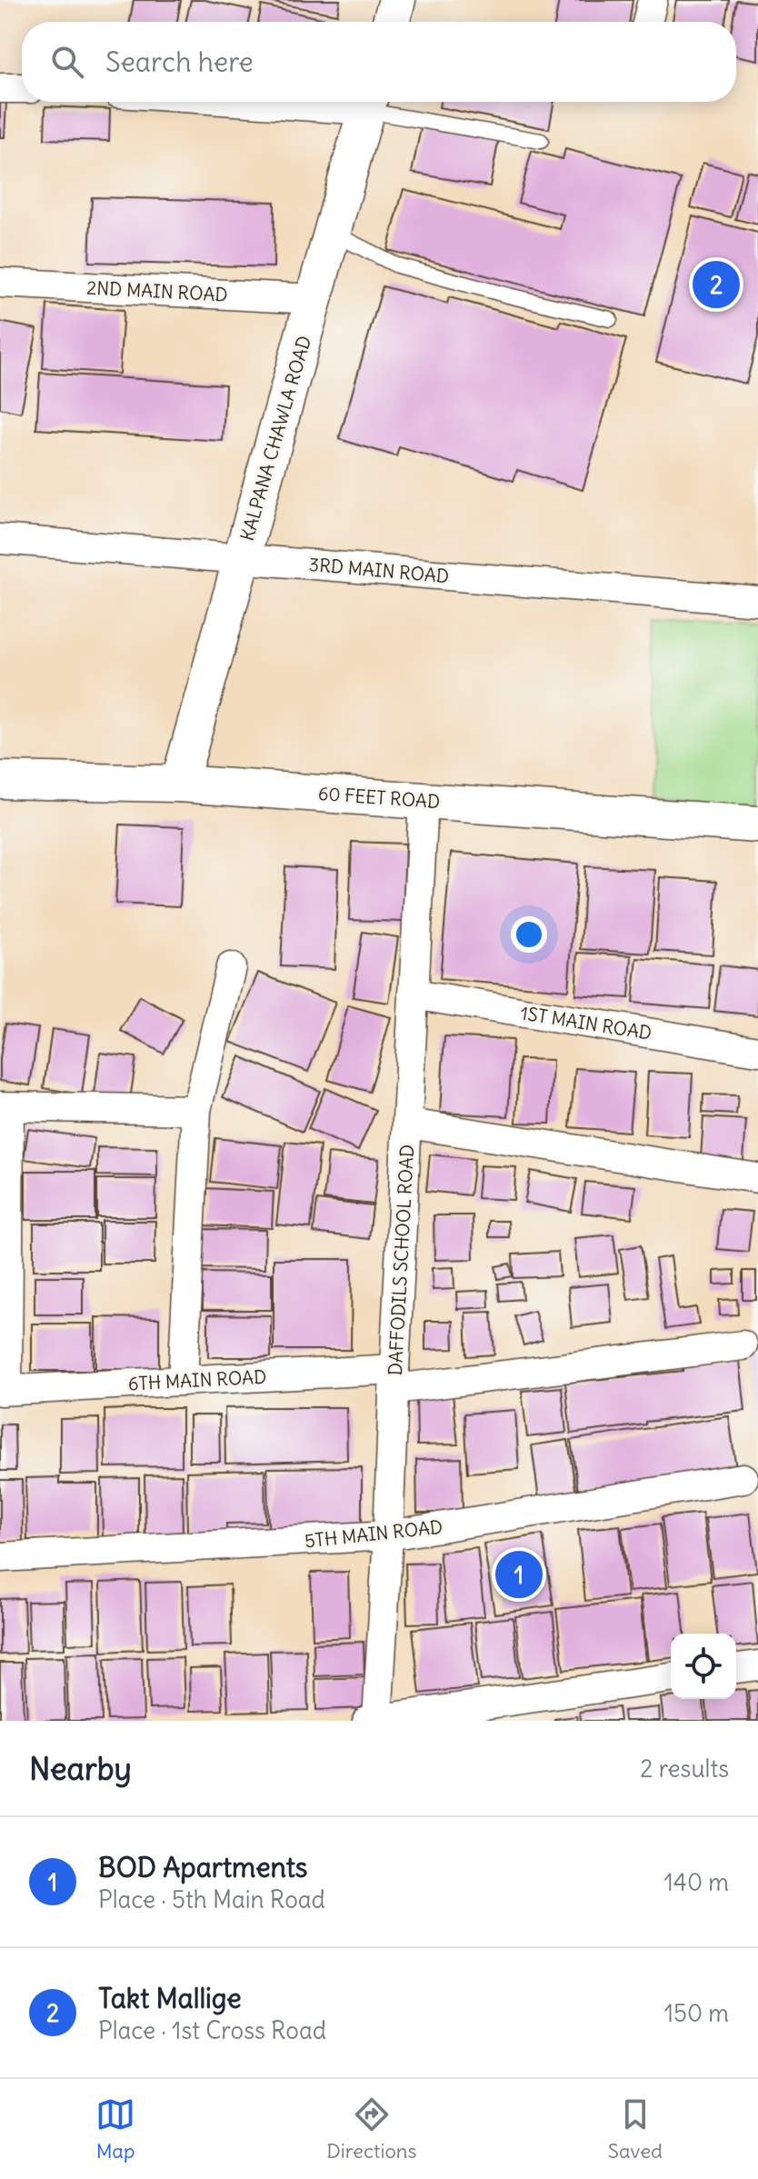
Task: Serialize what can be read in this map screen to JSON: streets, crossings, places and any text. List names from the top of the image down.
{
  "streets": {
    "street": [
      "2ND MAIN ROAD",
      "KALPANA CHAWLA ROAD",
      "3RD MAIN ROAD",
      "60 FEET ROAD",
      "1ST MAIN ROAD",
      "DAFFODILS SCHOOL ROAD",
      "6TH MAIN ROAD",
      "5TH MAIN ROAD"
    ]
  },
  "crossings": [
    ["2ND MAIN ROAD", "KALPANA CHAWLA ROAD"],
    ["KALPANA CHAWLA ROAD", "3RD MAIN ROAD"],
    ["KALPANA CHAWLA ROAD", "60 FEET ROAD"],
    ["60 FEET ROAD", "DAFFODILS SCHOOL ROAD"],
    ["1ST MAIN ROAD", "DAFFODILS SCHOOL ROAD"],
    ["DAFFODILS SCHOOL ROAD", "6TH MAIN ROAD"],
    ["DAFFODILS SCHOOL ROAD", "5TH MAIN ROAD"]
  ],
  "page": {
    "search": "Search here",
    "pins": ["2", "1"],
    "heading": ["Nearby", "2 results"],
    "list": [
      {
        "mark": "1",
        "name": "BOD Apartments",
        "note": "Place · 5th Main Road",
        "value": "140 m"
      },
      {
        "mark": "2",
        "name": "Takt Mallige",
        "note": "Place · 1st Cross Road",
        "value": "150 m"
      }
    ],
    "nav": ["Map", "Directions", "Saved"]
  }
}
